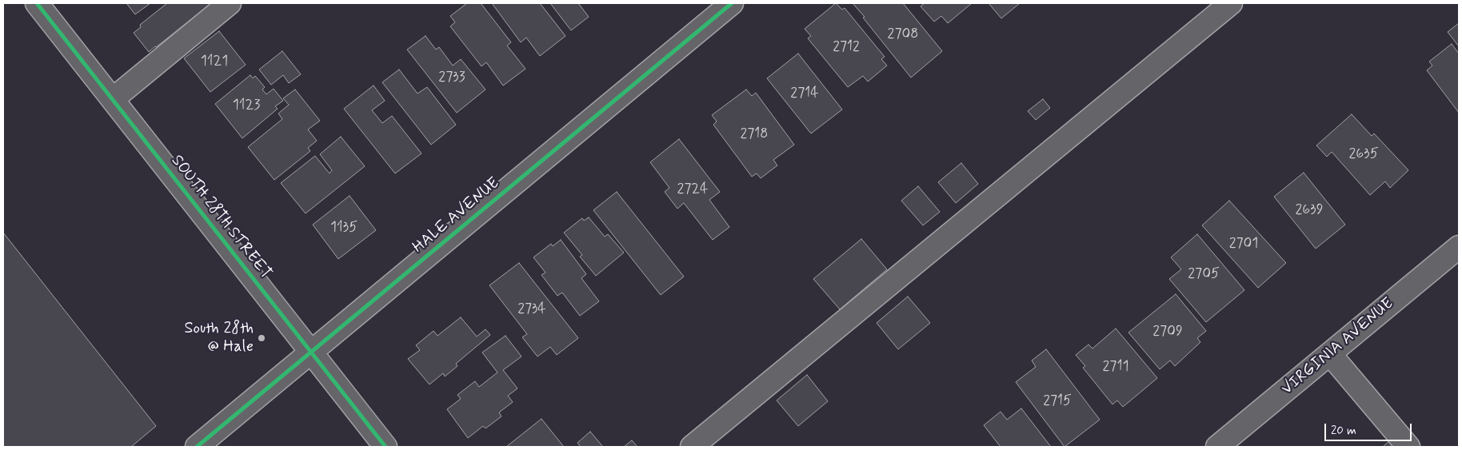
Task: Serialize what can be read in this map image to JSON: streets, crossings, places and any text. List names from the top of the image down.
{
  "streets": {
    "street": ["HALE AVENUE", "SOUTH 28TH STREET", "VIRGINIA AVENUE"]
  },
  "crossings": [
    ["HALE AVENUE", "SOUTH 28TH STREET"]
  ],
  "places": ["South 28th @ Hale"],
  "house_numbers": [
    "2708",
    "2712",
    "1121",
    "2733",
    "2714",
    "1123",
    "2718",
    "2635",
    "2724",
    "2639",
    "1135",
    "2701",
    "2705",
    "2734",
    "2709",
    "2711",
    "2715"
  ],
  "scale_bar": "20 m"
}
